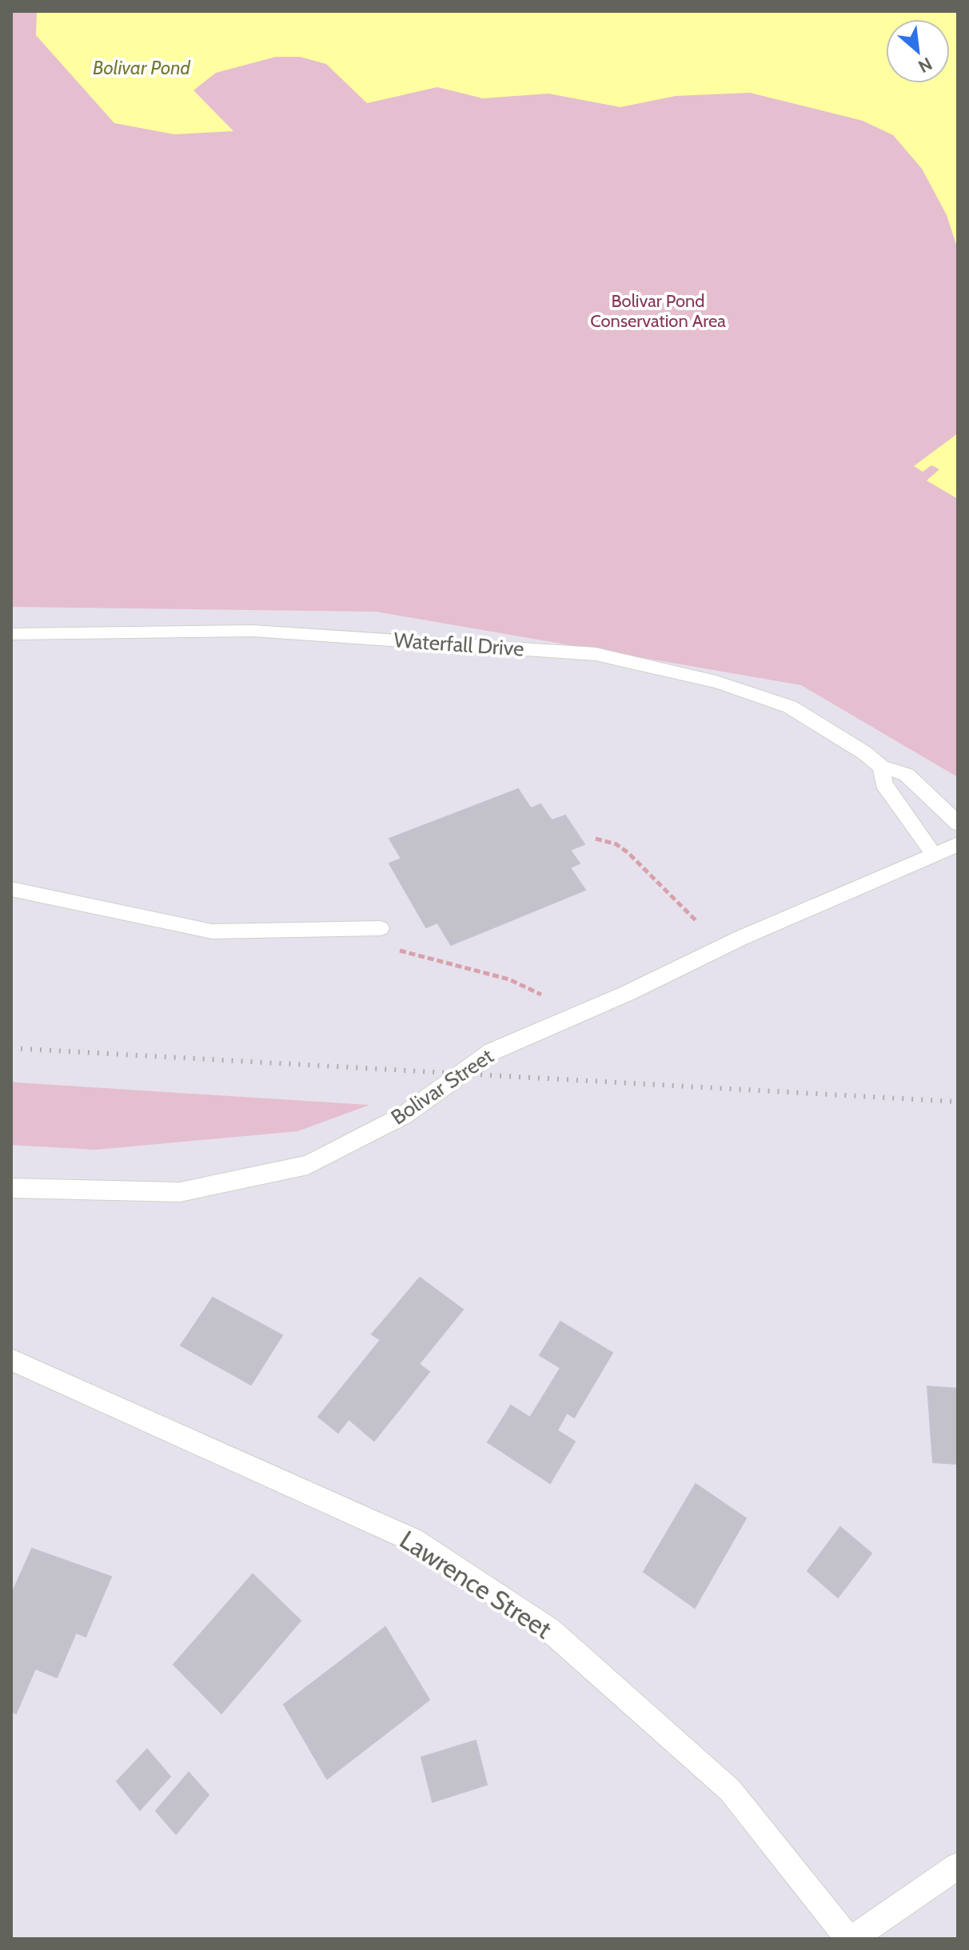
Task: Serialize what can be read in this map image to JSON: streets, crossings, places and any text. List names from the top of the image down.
{
  "streets": {
    "street": ["Waterfall Drive", "Bolivar Street", "Lawrence Street"]
  },
  "water": ["Bolivar Pond"],
  "parks": ["Bolivar Pond Conservation Area"],
  "north": "bottom right"
}
